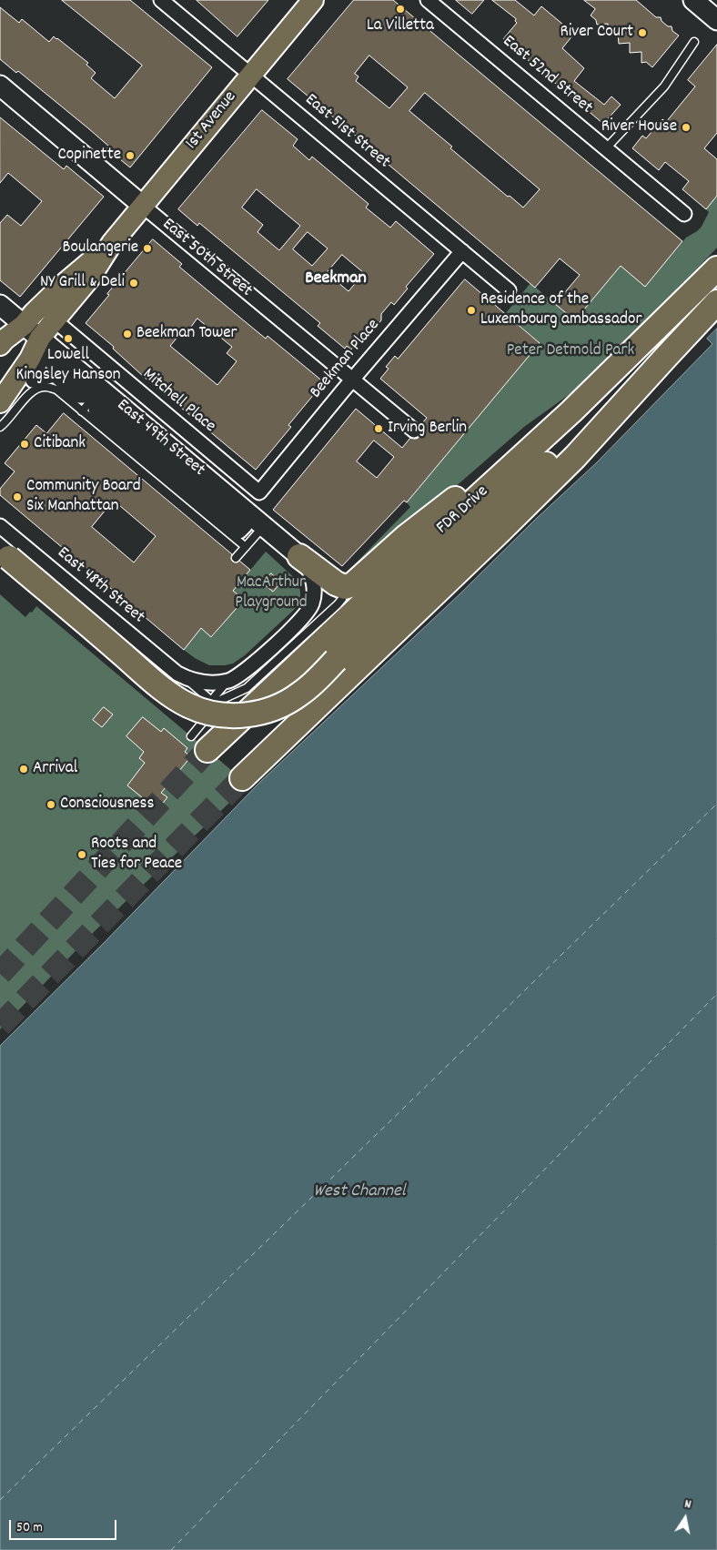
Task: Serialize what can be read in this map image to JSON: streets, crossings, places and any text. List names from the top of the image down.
{
  "streets": {
    "highway": ["FDR Drive"],
    "main road": ["1st Avenue", "East 50th Street", "East 49th Street"],
    "street": [
      "East 52nd Street",
      "East 51st Street",
      "Beekman Place",
      "Mitchell Place",
      "East 48th Street"
    ]
  },
  "crossings": [
    ["1st Avenue", "East 51st Street"],
    ["1st Avenue", "East 50th Street"],
    ["1st Avenue", "Mitchell Place"],
    ["1st Avenue", "East 49th Street"],
    ["East 51st Street", "Beekman Place"],
    ["East 50th Street", "Beekman Place"],
    ["Beekman Place", "Mitchell Place"]
  ],
  "districts": ["Beekman"],
  "water": ["West Channel"],
  "parks": ["Peter Detmold Park", "MacArthur Playground"],
  "places": [
    "La Villetta",
    "River Court",
    "River House",
    "Copinette",
    "Boulangerie",
    "NY Grill & Deli",
    "Residence of the Luxembourg ambassador",
    "Beekman Tower",
    "Lowell Kingsley Hanson",
    "Irving Berlin",
    "Citibank",
    "Community Board Six Manhattan",
    "Arrival",
    "Consciousness",
    "Roots and Ties for Peace"
  ],
  "scale_bar": "50 m",
  "north": "top"
}
